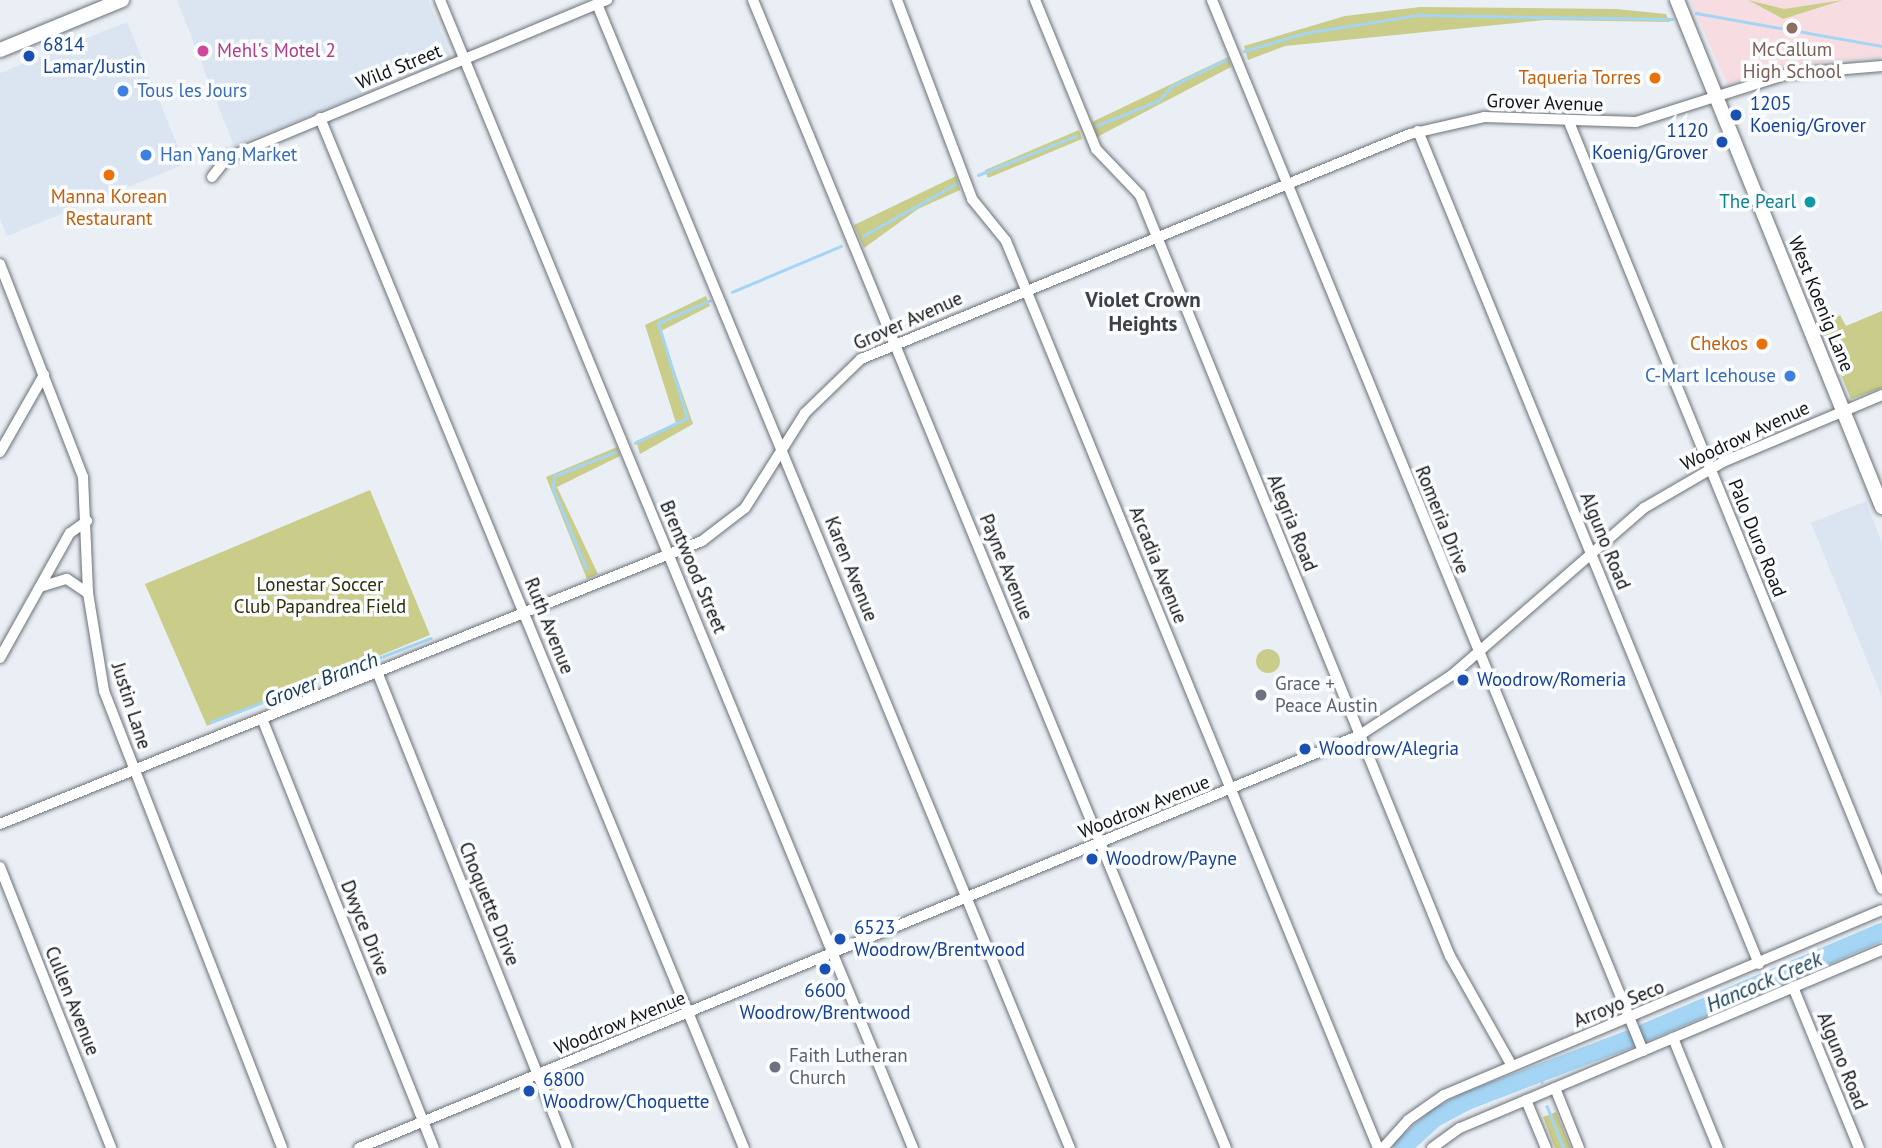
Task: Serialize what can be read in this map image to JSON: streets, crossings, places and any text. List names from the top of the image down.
{
  "streets": {
    "main road": ["West Koenig Lane"],
    "street": [
      "Wild Street",
      "Grover Avenue",
      "Woodrow Avenue",
      "Romeria Drive",
      "Alegria Road",
      "Palo Duro Road",
      "Alguno Road",
      "Arcadia Avenue",
      "Brentwood Street",
      "Payne Avenue",
      "Karen Avenue",
      "Ruth Avenue",
      "Justin Lane",
      "Choquette Drive",
      "Dwyce Drive",
      "Cullen Avenue",
      "Arroyo Seco"
    ]
  },
  "crossings": [
    ["Wild Street", "Brentwood Street"],
    ["Wild Street", "Karen Avenue"],
    ["Wild Street", "Ruth Avenue"],
    ["Grover Avenue", "West Koenig Lane"],
    ["Grover Avenue", "Romeria Drive"],
    ["Grover Avenue", "Alegria Road"],
    ["Grover Avenue", "Palo Duro Road"],
    ["Grover Avenue", "Alguno Road"],
    ["Grover Avenue", "Arcadia Avenue"],
    ["Grover Avenue", "Brentwood Street"],
    ["Grover Avenue", "Payne Avenue"],
    ["Grover Avenue", "Karen Avenue"],
    ["Grover Avenue", "Ruth Avenue"],
    ["Grover Avenue", "Justin Lane"],
    ["Grover Avenue", "Choquette Drive"],
    ["Grover Avenue", "Dwyce Drive"],
    ["West Koenig Lane", "Woodrow Avenue"],
    ["Woodrow Avenue", "Romeria Drive"],
    ["Woodrow Avenue", "Alegria Road"],
    ["Woodrow Avenue", "Palo Duro Road"],
    ["Woodrow Avenue", "Alguno Road"],
    ["Woodrow Avenue", "Arcadia Avenue"],
    ["Woodrow Avenue", "Brentwood Street"],
    ["Woodrow Avenue", "Payne Avenue"],
    ["Woodrow Avenue", "Karen Avenue"],
    ["Woodrow Avenue", "Ruth Avenue"],
    ["Woodrow Avenue", "Choquette Drive"],
    ["Woodrow Avenue", "Dwyce Drive"],
    ["Romeria Drive", "Arroyo Seco"],
    ["Alegria Road", "Arroyo Seco"],
    ["Alguno Road", "Arroyo Seco"],
    ["Arcadia Avenue", "Arroyo Seco"]
  ],
  "districts": ["Violet Crown Heights"],
  "water": ["Grover Branch", "Hancock Creek"],
  "parks": ["Lonestar Soccer Club Papandrea Field"],
  "places": [
    "McCallum High School",
    "Mehl's Motel 2",
    "6814 Lamar/Justin",
    "Taqueria Torres",
    "Tous les Jours",
    "1205 Koenig/Grover",
    "1120 Koenig/Grover",
    "Han Yang Market",
    "Manna Korean Restaurant",
    "The Pearl",
    "Chekos",
    "C-Mart Icehouse",
    "Woodrow/Romeria",
    "Grace + Peace Austin",
    "Woodrow/Alegria",
    "Woodrow/Payne",
    "6523 Woodrow/Brentwood",
    "6600 Woodrow/Brentwood",
    "Faith Lutheran Church",
    "6800 Woodrow/Choquette"
  ]
}
